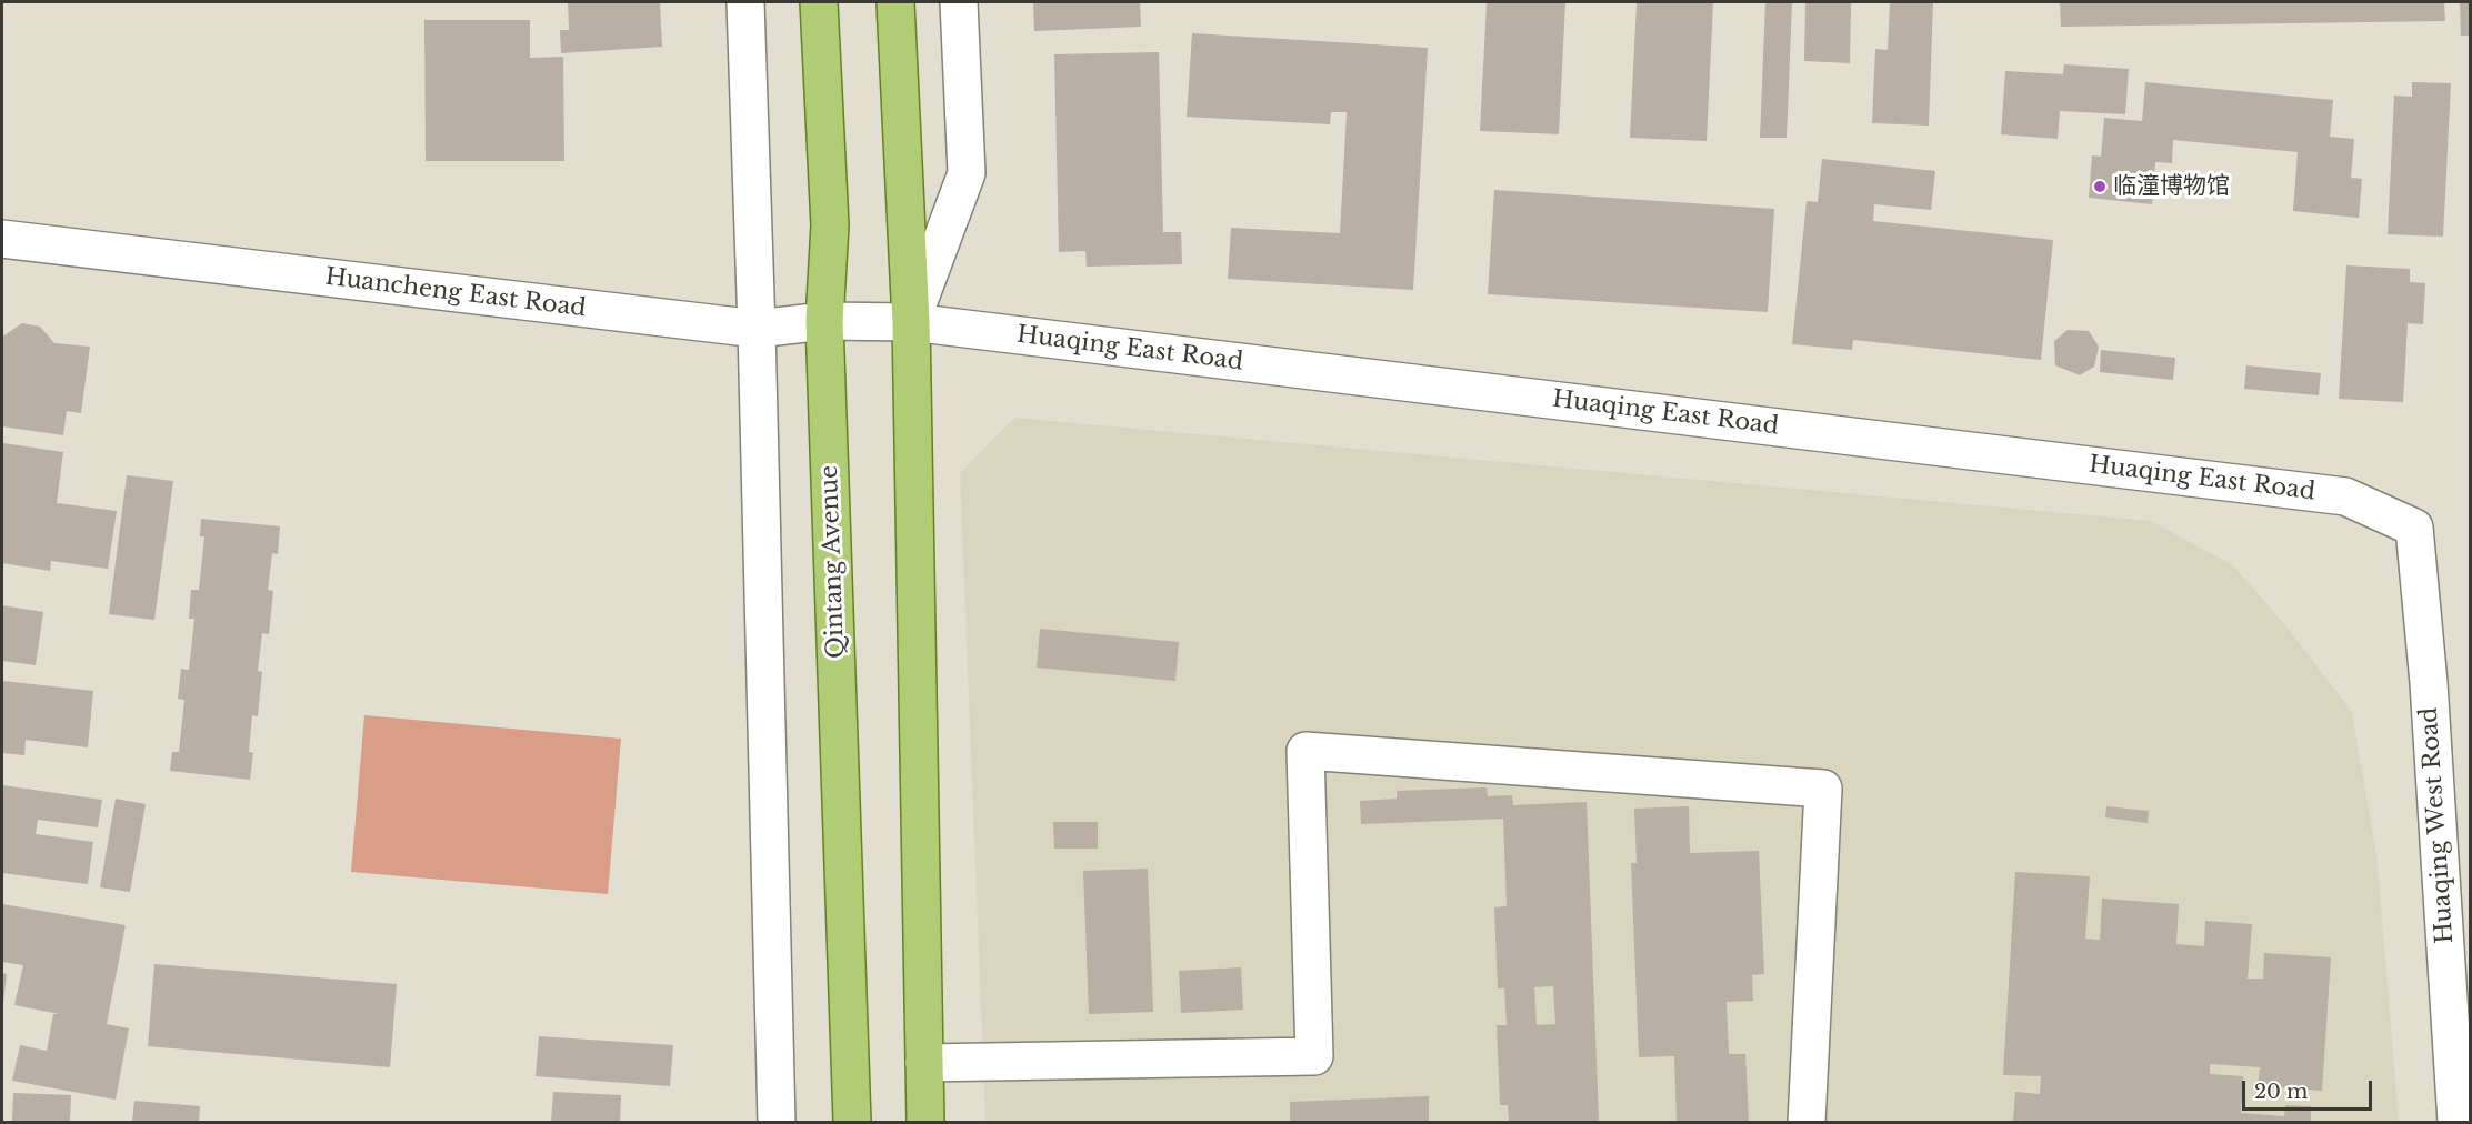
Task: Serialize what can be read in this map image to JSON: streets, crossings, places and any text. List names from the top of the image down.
{
  "streets": {
    "main road": ["Qintang Avenue"],
    "street": ["Huancheng East Road", "Huaqing East Road", "Huaqing West Road"]
  },
  "crossings": [
    ["Huancheng East Road", "Huaqing East Road"],
    ["Huancheng East Road", "Qintang Avenue"],
    ["Huaqing East Road", "Huaqing West Road"]
  ],
  "places": ["临潼博物馆"],
  "scale_bar": "20 m"
}
